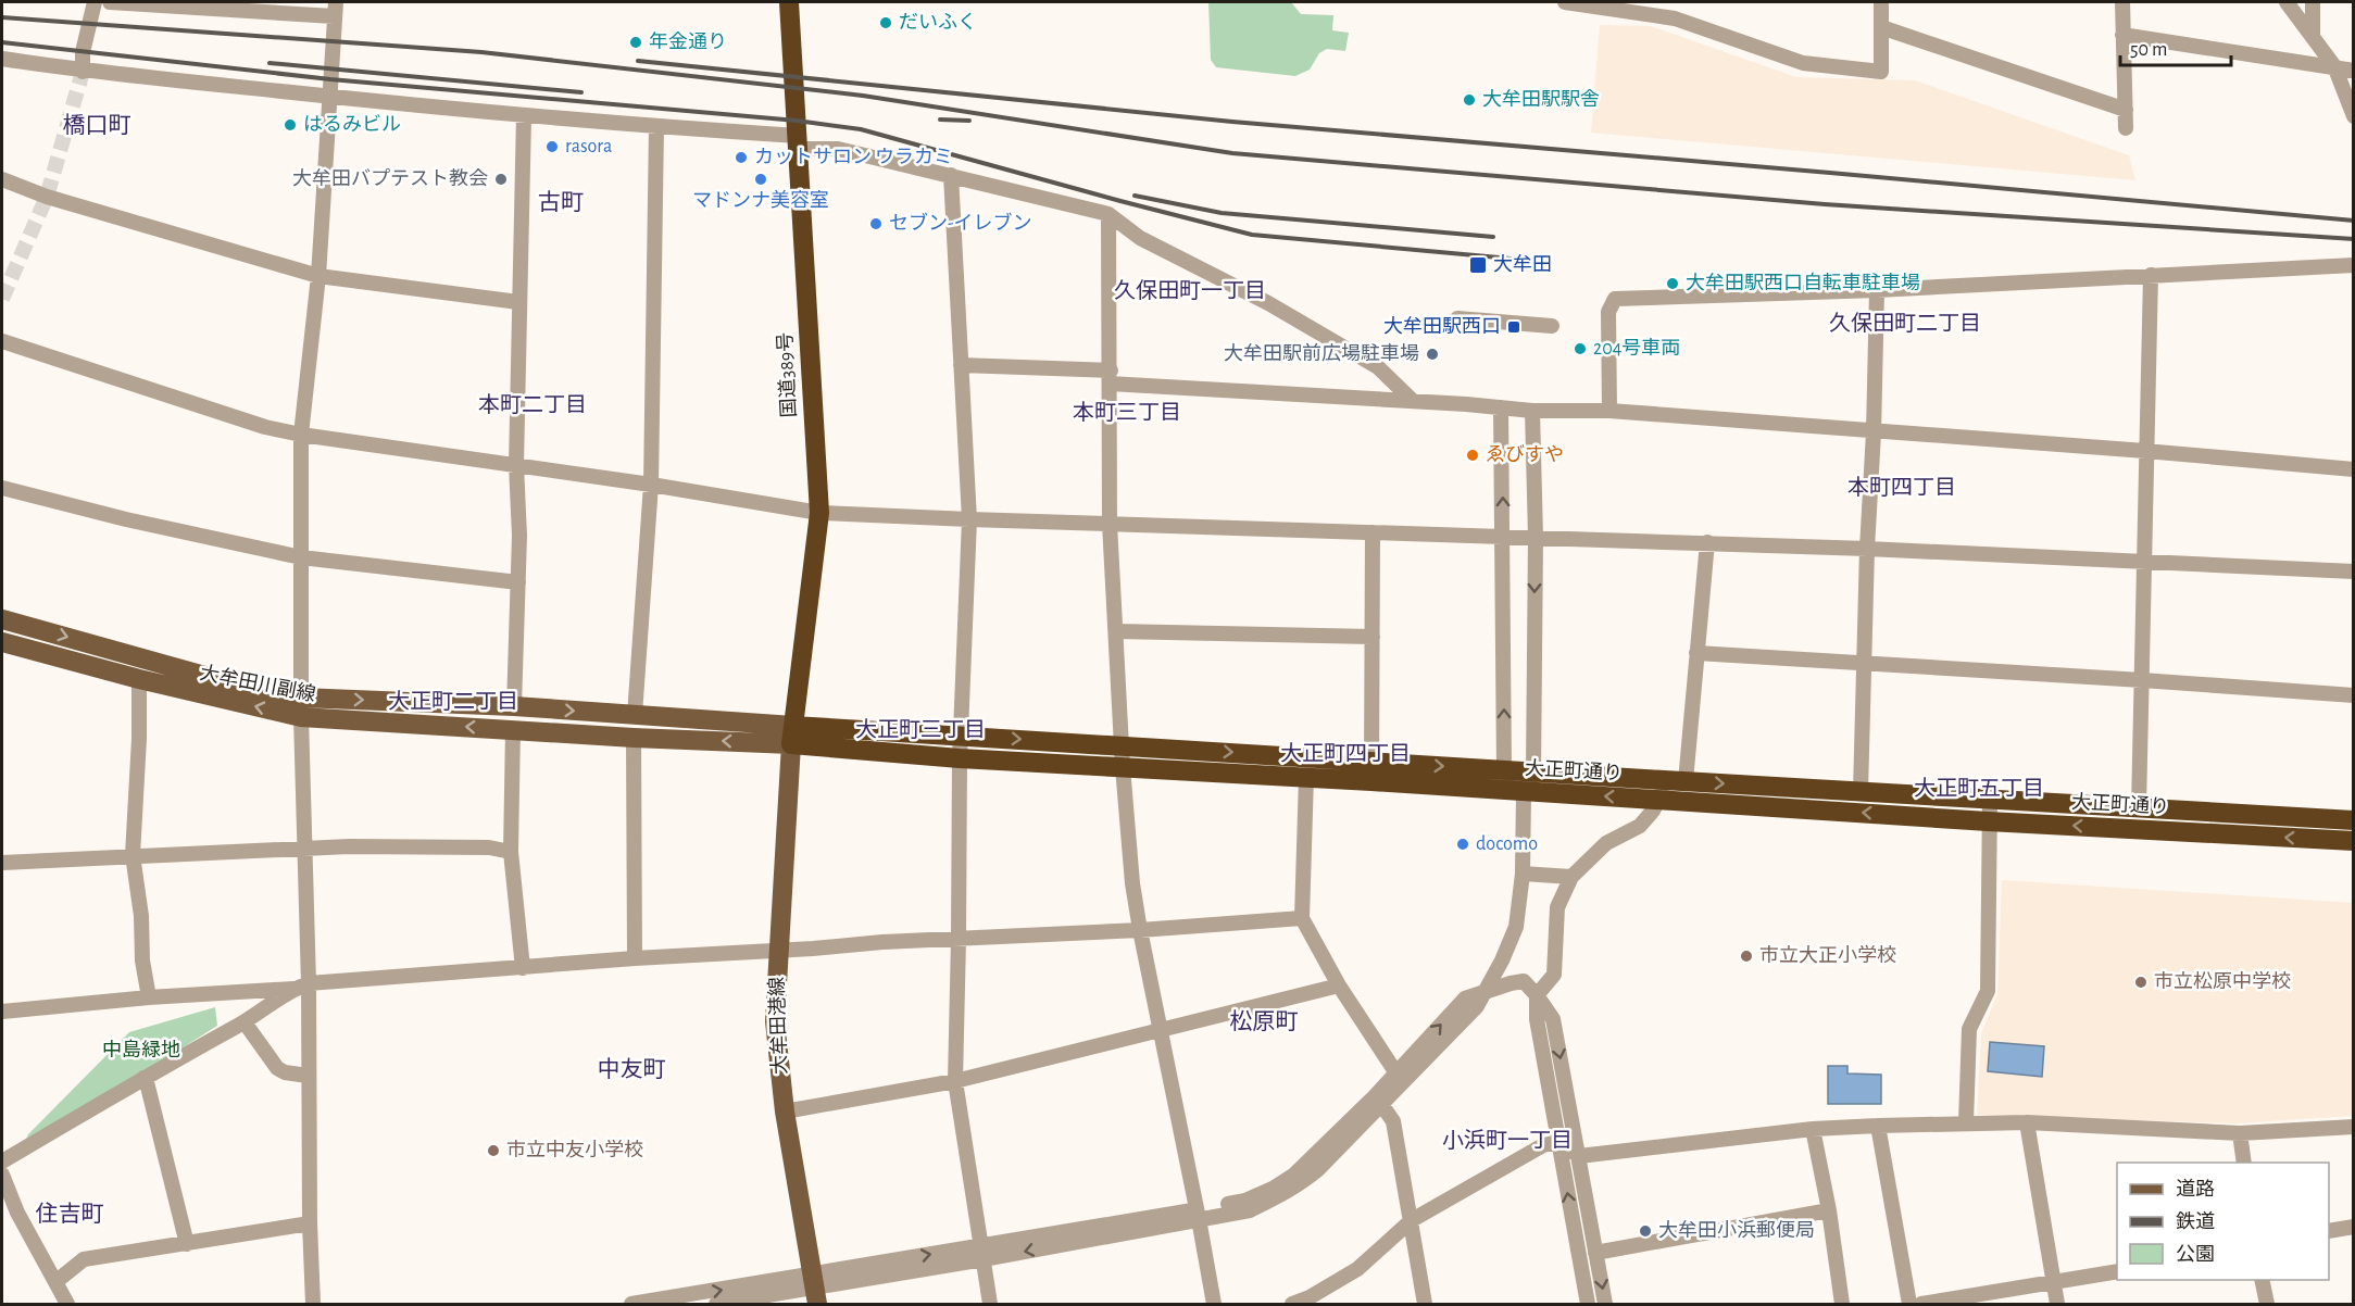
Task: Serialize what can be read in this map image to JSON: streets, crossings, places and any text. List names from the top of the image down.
{
  "streets": {
    "highway": ["国道389号", "大正町通り"],
    "main road": ["大牟田川副線", "大牟田港線"]
  },
  "crossings": [
    ["国道389号", "大牟田川副線"],
    ["国道389号", "大正町通り"],
    ["国道389号", "大牟田港線"],
    ["大牟田川副線", "大正町通り"],
    ["大牟田川副線", "大牟田港線"],
    ["大正町通り", "大牟田港線"]
  ],
  "districts": [
    "橋口町",
    "古町",
    "久保田町一丁目",
    "久保田町二丁目",
    "本町二丁目",
    "本町三丁目",
    "本町四丁目",
    "大正町二丁目",
    "大正町三丁目",
    "大正町四丁目",
    "大正町五丁目",
    "松原町",
    "中友町",
    "小浜町一丁目",
    "住吉町"
  ],
  "parks": ["中島緑地"],
  "places": {
    "other": [
      "だいふく",
      "年金通り",
      "大牟田駅駅舎",
      "はるみビル",
      "rasora",
      "カットサロン ウラカミ",
      "大牟田バプテスト教会",
      "マドンナ美容室",
      "セブン-イレブン",
      "大牟田駅西口自転車駐車場",
      "204号車両",
      "大牟田駅前広場駐車場",
      "ゑびすや",
      "docomo",
      "市立大正小学校",
      "市立松原中学校",
      "市立中友小学校",
      "大牟田小浜郵便局"
    ],
    "transit": ["大牟田", "大牟田駅西口"]
  },
  "legend": ["道路", "鉄道", "公園"],
  "scale_bar": "50 m"
}
